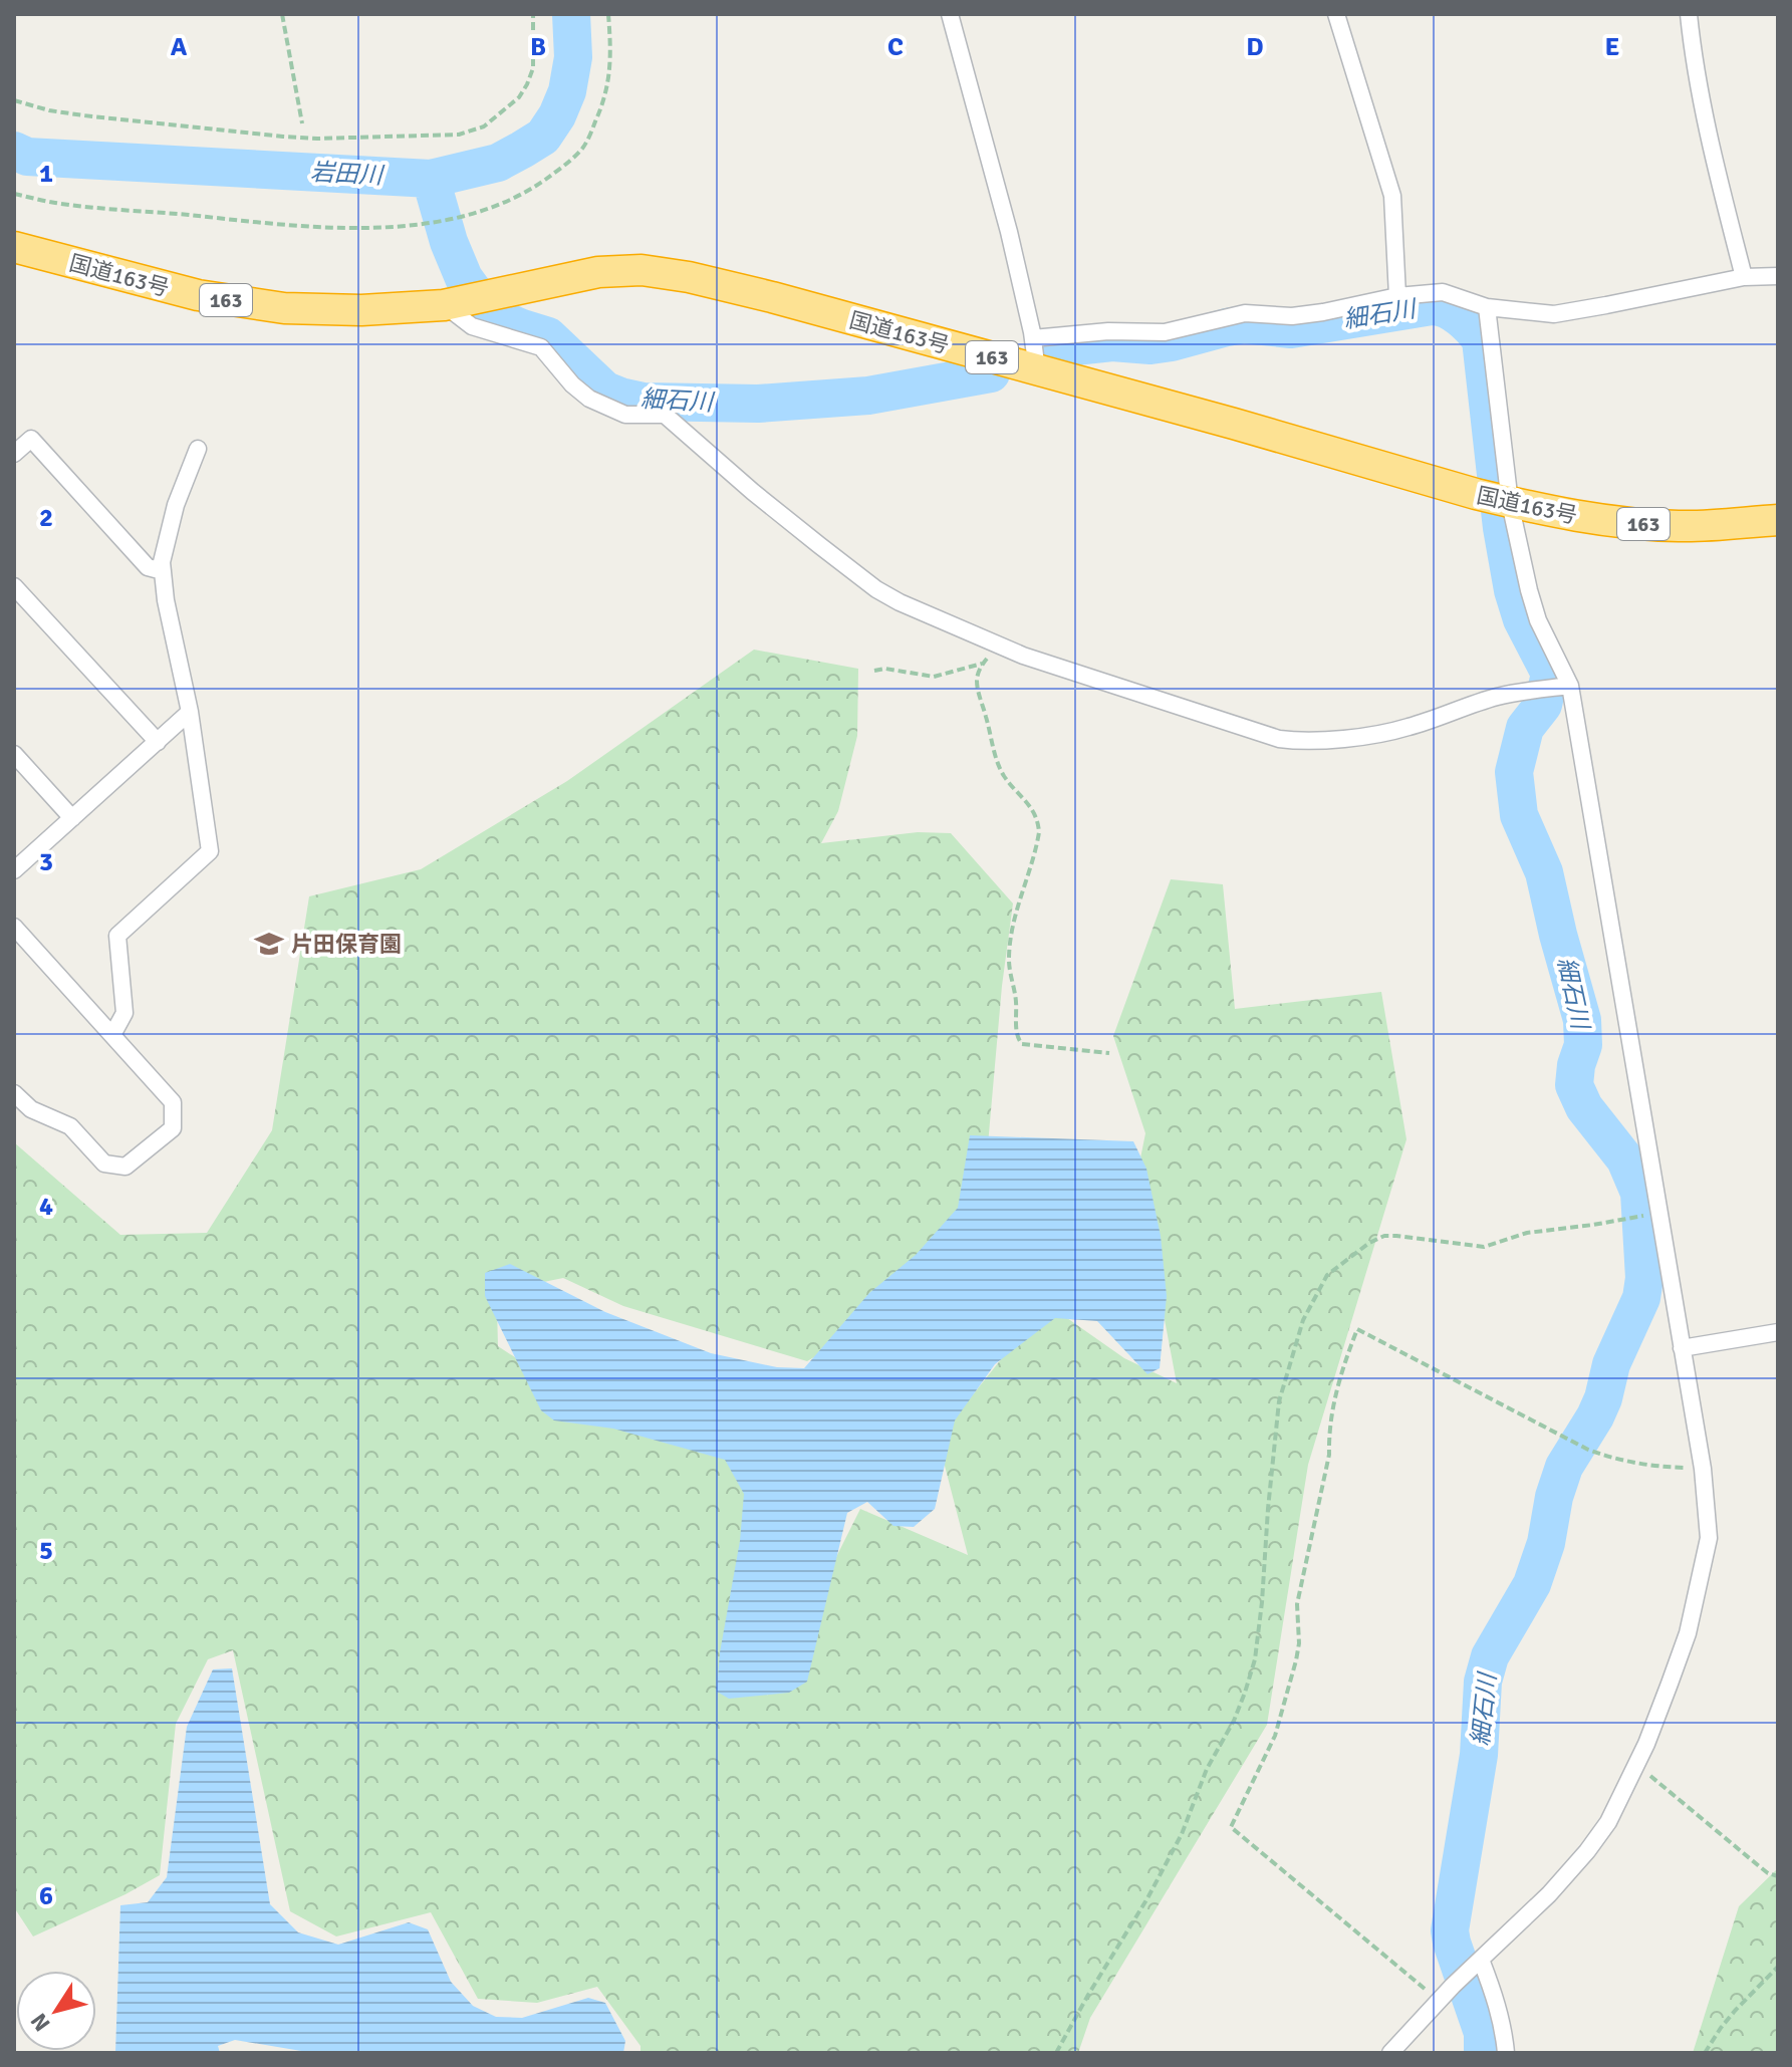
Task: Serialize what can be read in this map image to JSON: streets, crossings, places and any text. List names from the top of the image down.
{
  "streets": {
    "highway": ["国道163号", "163"]
  },
  "water": ["岩田川", "細石川"],
  "places": {
    "school or university": ["片田保育園"]
  },
  "north": "bottom left",
  "grid": {
    "columns": [
      "A",
      "B",
      "C",
      "D",
      "E"
    ],
    "rows": [
      "1",
      "2",
      "3",
      "4",
      "5",
      "6"
    ]
  }
}
